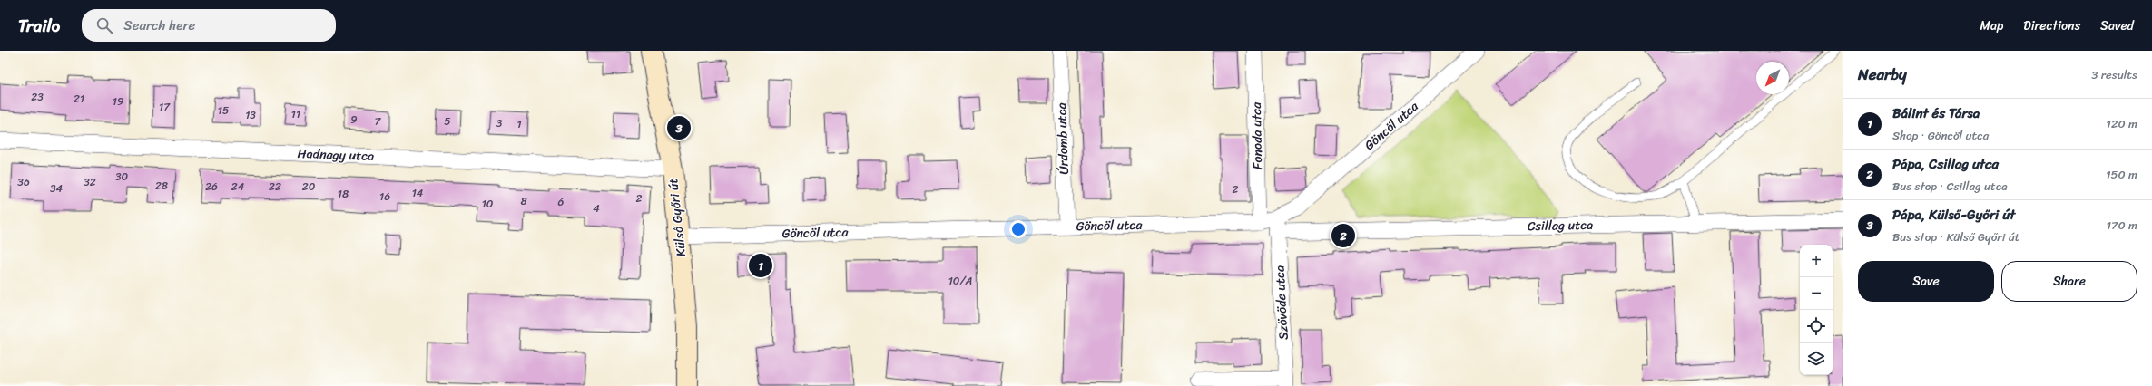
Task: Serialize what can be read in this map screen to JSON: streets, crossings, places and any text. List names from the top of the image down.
{
  "streets": {
    "main road": ["Külső Győri út"],
    "street": [
      "Göncöl utca",
      "Fonoda utca",
      "Úrdomb utca",
      "Hadnagy utca",
      "Csillag utca",
      "Szövöde utca"
    ]
  },
  "crossings": [
    ["Göncöl utca", "Fonoda utca"],
    ["Göncöl utca", "Úrdomb utca"],
    ["Göncöl utca", "Külső Győri út"],
    ["Göncöl utca", "Csillag utca"],
    ["Göncöl utca", "Szövöde utca"],
    ["Hadnagy utca", "Külső Győri út"],
    ["Csillag utca", "Szövöde utca"]
  ],
  "house_numbers": [
    "23",
    "21",
    "19",
    "17",
    "15",
    "11",
    "13",
    "9",
    "7",
    "5",
    "3",
    "1",
    "30",
    "36",
    "32",
    "28",
    "26",
    "24",
    "22",
    "20",
    "34",
    "2",
    "14",
    "18",
    "16",
    "2",
    "8",
    "6",
    "10",
    "4",
    "10/A"
  ],
  "north": "bottom left",
  "page": {
    "header": "Trailo",
    "search": "Search here",
    "nav": ["Map", "Directions", "Saved"],
    "heading": ["Nearby", "3 results"],
    "list": [
      {
        "mark": "1",
        "name": "Bálint és Társa",
        "note": "Shop · Göncöl utca",
        "value": "120 m"
      },
      {
        "mark": "2",
        "name": "Pápa, Csillag utca",
        "note": "Bus stop · Csillag utca",
        "value": "150 m"
      },
      {
        "mark": "3",
        "name": "Pápa, Külső-Győri út",
        "note": "Bus stop · Külső Győri út",
        "value": "170 m"
      }
    ],
    "pins": ["3", "2", "1"],
    "map_buttons": ["+", "−"],
    "buttons": ["Save", "Share"]
  }
}
